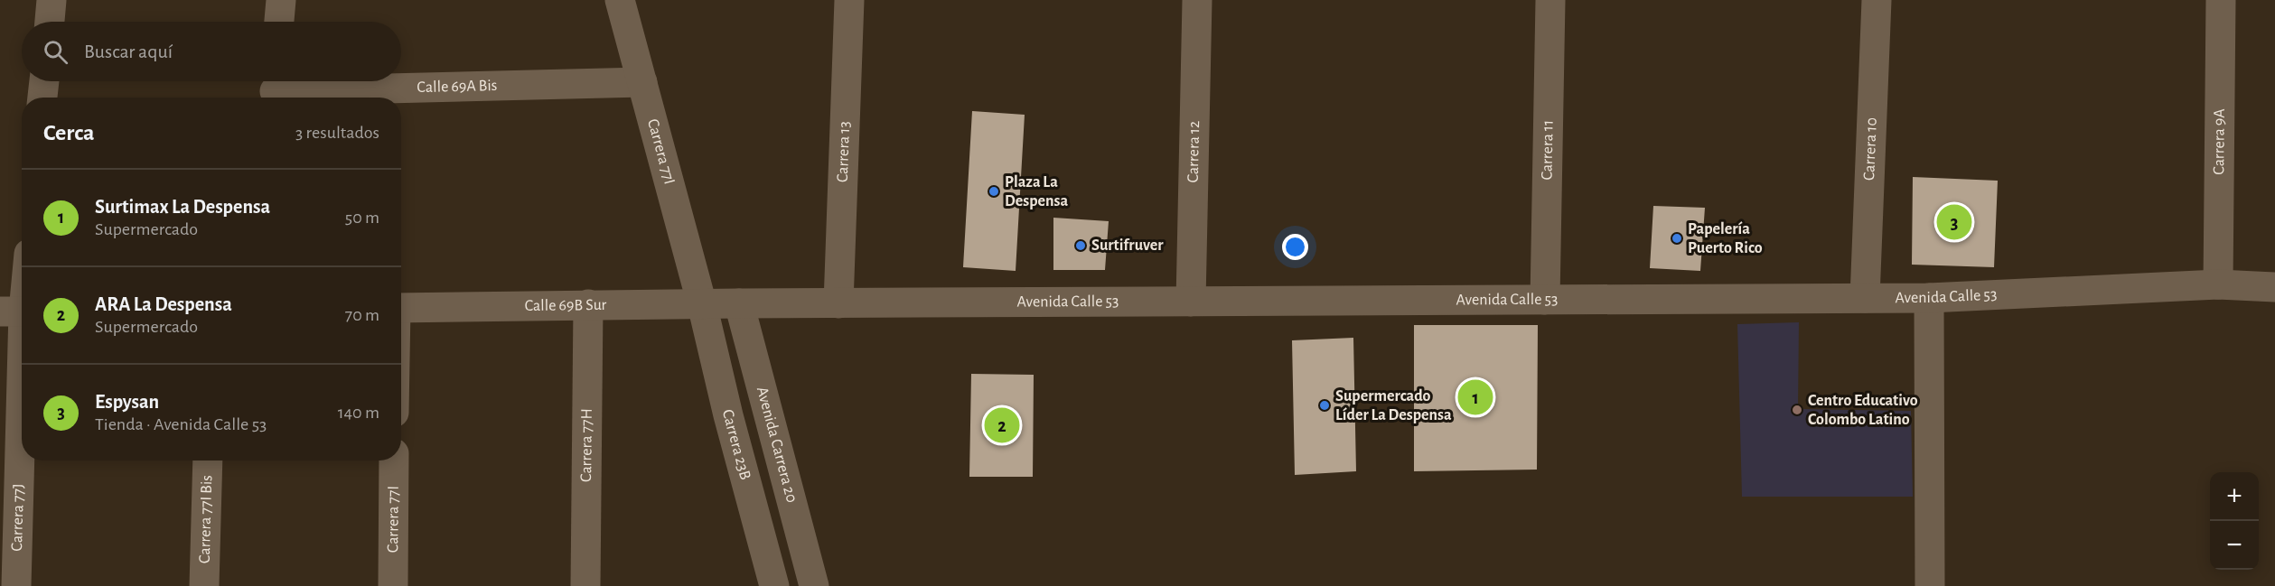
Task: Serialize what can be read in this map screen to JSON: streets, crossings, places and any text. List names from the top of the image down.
{
  "streets": {
    "street": [
      "Calle 69A Bis",
      "Carrera 9A",
      "Carrera 10",
      "Carrera 11",
      "Carrera 12",
      "Carrera 77I",
      "Carrera 13",
      "Avenida Calle 53",
      "Calle 69B Sur",
      "Carrera 77H",
      "Carrera 23B",
      "Avenida Carrera 20",
      "Carrera 77J",
      "Carrera 77I Bis"
    ]
  },
  "crossings": [
    ["Calle 69A Bis", "Carrera 77I"],
    ["Carrera 9A", "Avenida Calle 53"],
    ["Carrera 10", "Avenida Calle 53"],
    ["Carrera 11", "Avenida Calle 53"],
    ["Carrera 12", "Avenida Calle 53"],
    ["Carrera 77I", "Calle 69B Sur"],
    ["Carrera 77I", "Carrera 23B"],
    ["Carrera 13", "Avenida Calle 53"],
    ["Avenida Calle 53", "Calle 69B Sur"],
    ["Avenida Calle 53", "Avenida Carrera 20"],
    ["Calle 69B Sur", "Carrera 77H"],
    ["Calle 69B Sur", "Carrera 23B"],
    ["Calle 69B Sur", "Avenida Carrera 20"]
  ],
  "places": [
    "Plaza La Despensa",
    "Papelería Puerto Rico",
    "Surtifruver",
    "Supermercado Líder La Despensa",
    "Centro Educativo Colombo Latino"
  ],
  "page": {
    "search": "Buscar aquí",
    "heading": ["Cerca", "3 resultados"],
    "list": [
      {
        "mark": "1",
        "name": "Surtimax La Despensa",
        "note": "Supermercado",
        "value": "50 m"
      },
      {
        "mark": "2",
        "name": "ARA La Despensa",
        "note": "Supermercado",
        "value": "70 m"
      },
      {
        "mark": "3",
        "name": "Espysan",
        "note": "Tienda · Avenida Calle 53",
        "value": "140 m"
      }
    ],
    "pins": ["3", "1", "2"],
    "map_buttons": ["+", "−"]
  }
}
